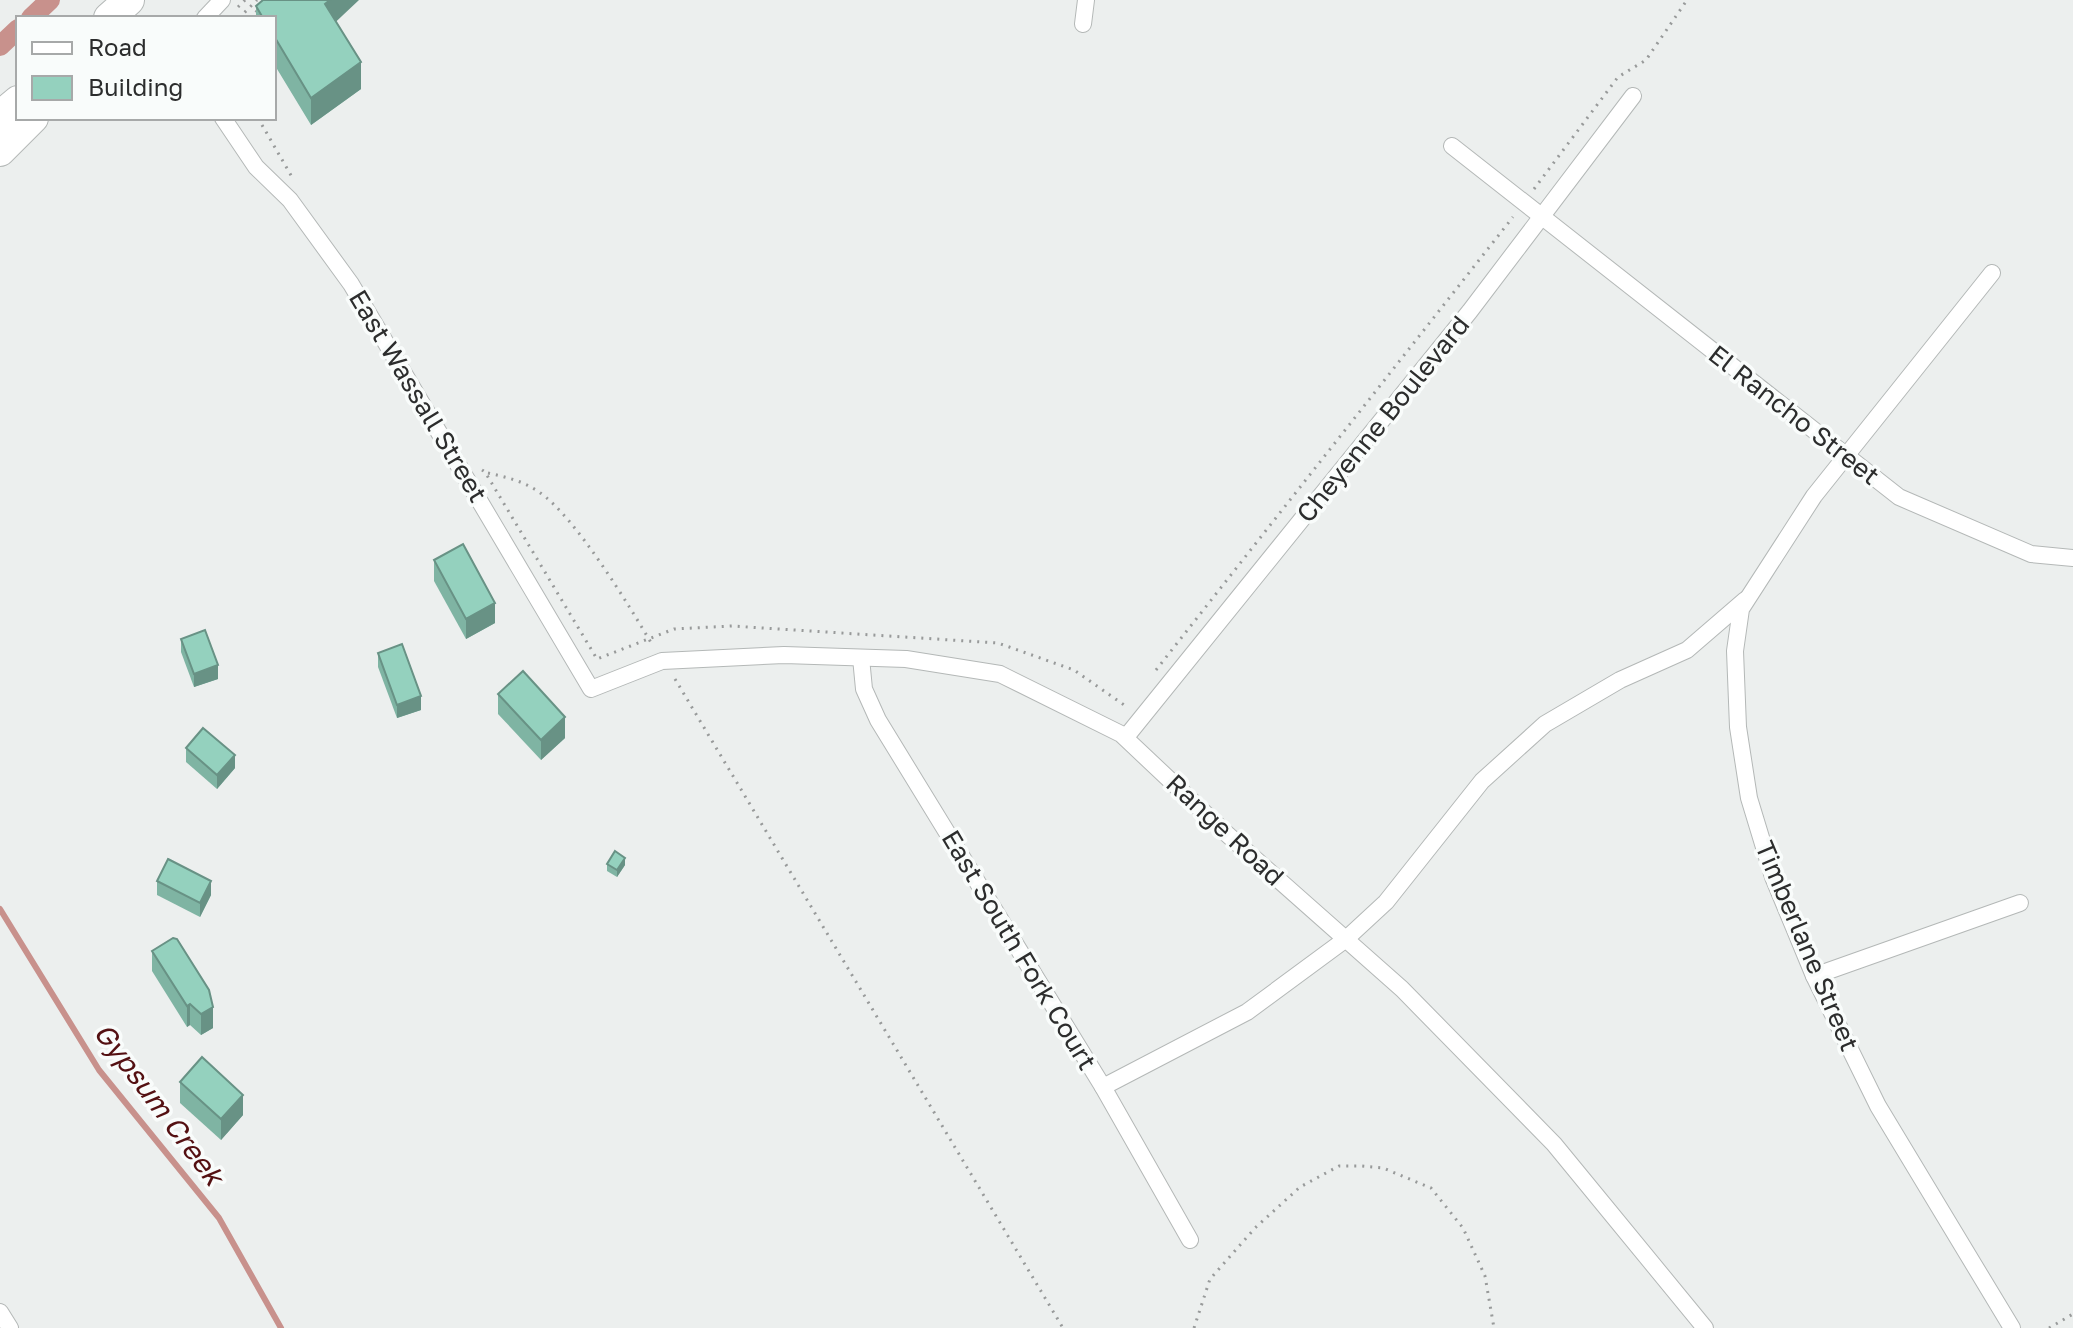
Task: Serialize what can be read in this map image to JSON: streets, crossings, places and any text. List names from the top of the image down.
{
  "streets": {
    "street": [
      "East Wassall Street",
      "El Rancho Street",
      "Cheyenne Boulevard",
      "Range Road",
      "Timberlane Street",
      "East South Fork Court"
    ]
  },
  "crossings": [
    ["East Wassall Street", "Range Road"],
    ["El Rancho Street", "Cheyenne Boulevard"],
    ["El Rancho Street", "Timberlane Street"],
    ["Cheyenne Boulevard", "Range Road"],
    ["Range Road", "East South Fork Court"]
  ],
  "water": ["Gypsum Creek"],
  "legend": ["Road", "Building"]
}
